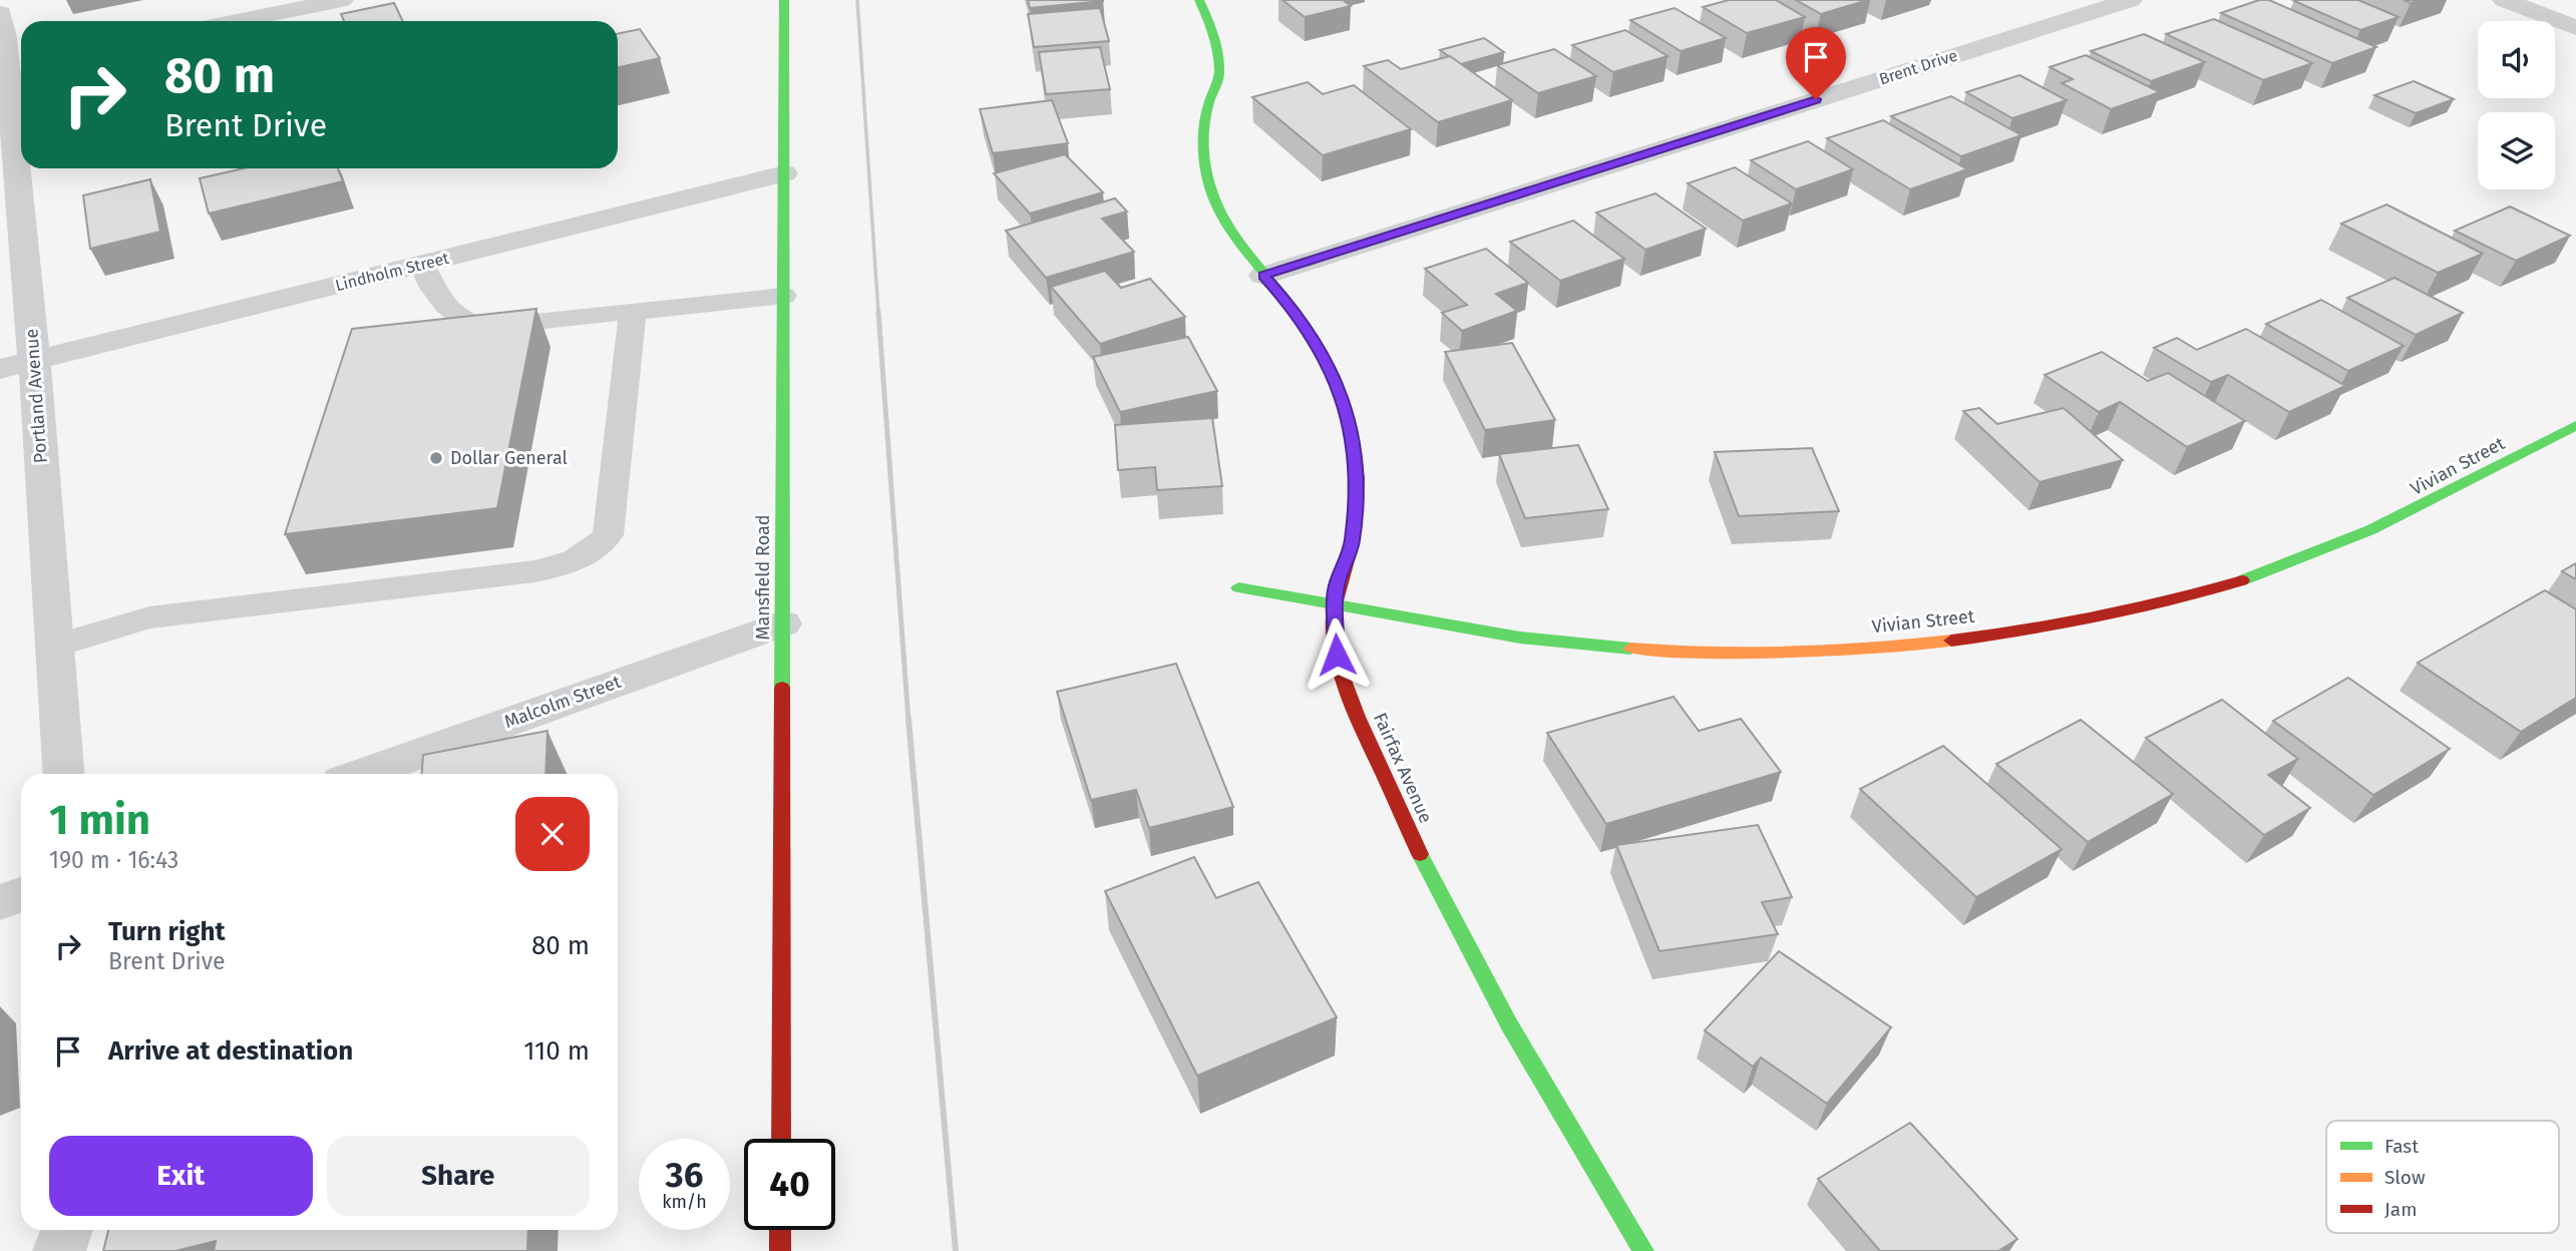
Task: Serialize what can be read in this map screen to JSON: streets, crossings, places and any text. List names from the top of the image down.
{
  "streets": {
    "street": [
      "Brent Drive",
      "Lindholm Street",
      "Portland Avenue",
      "Vivian Street",
      "Mansfield Road",
      "Malcolm Street",
      "Fairfax Avenue"
    ]
  },
  "crossings": [
    ["Brent Drive", "Fairfax Avenue"],
    ["Lindholm Street", "Portland Avenue"],
    ["Lindholm Street", "Mansfield Road"],
    ["Vivian Street", "Fairfax Avenue"],
    ["Mansfield Road", "Malcolm Street"]
  ],
  "places": ["Dollar General"],
  "legend": ["Fast", "Slow", "Jam"],
  "page": {
    "turn": ["80 m", "Brent Drive"],
    "heading": ["1 min", "190 m · 16:43"],
    "list": [
      {
        "name": "Turn right",
        "note": "Brent Drive",
        "value": "80 m"
      },
      {
        "name": "Arrive at destination",
        "value": "110 m"
      }
    ],
    "buttons": ["Exit", "Share"],
    "speed": "36 km/h",
    "limit": "40"
  }
}
